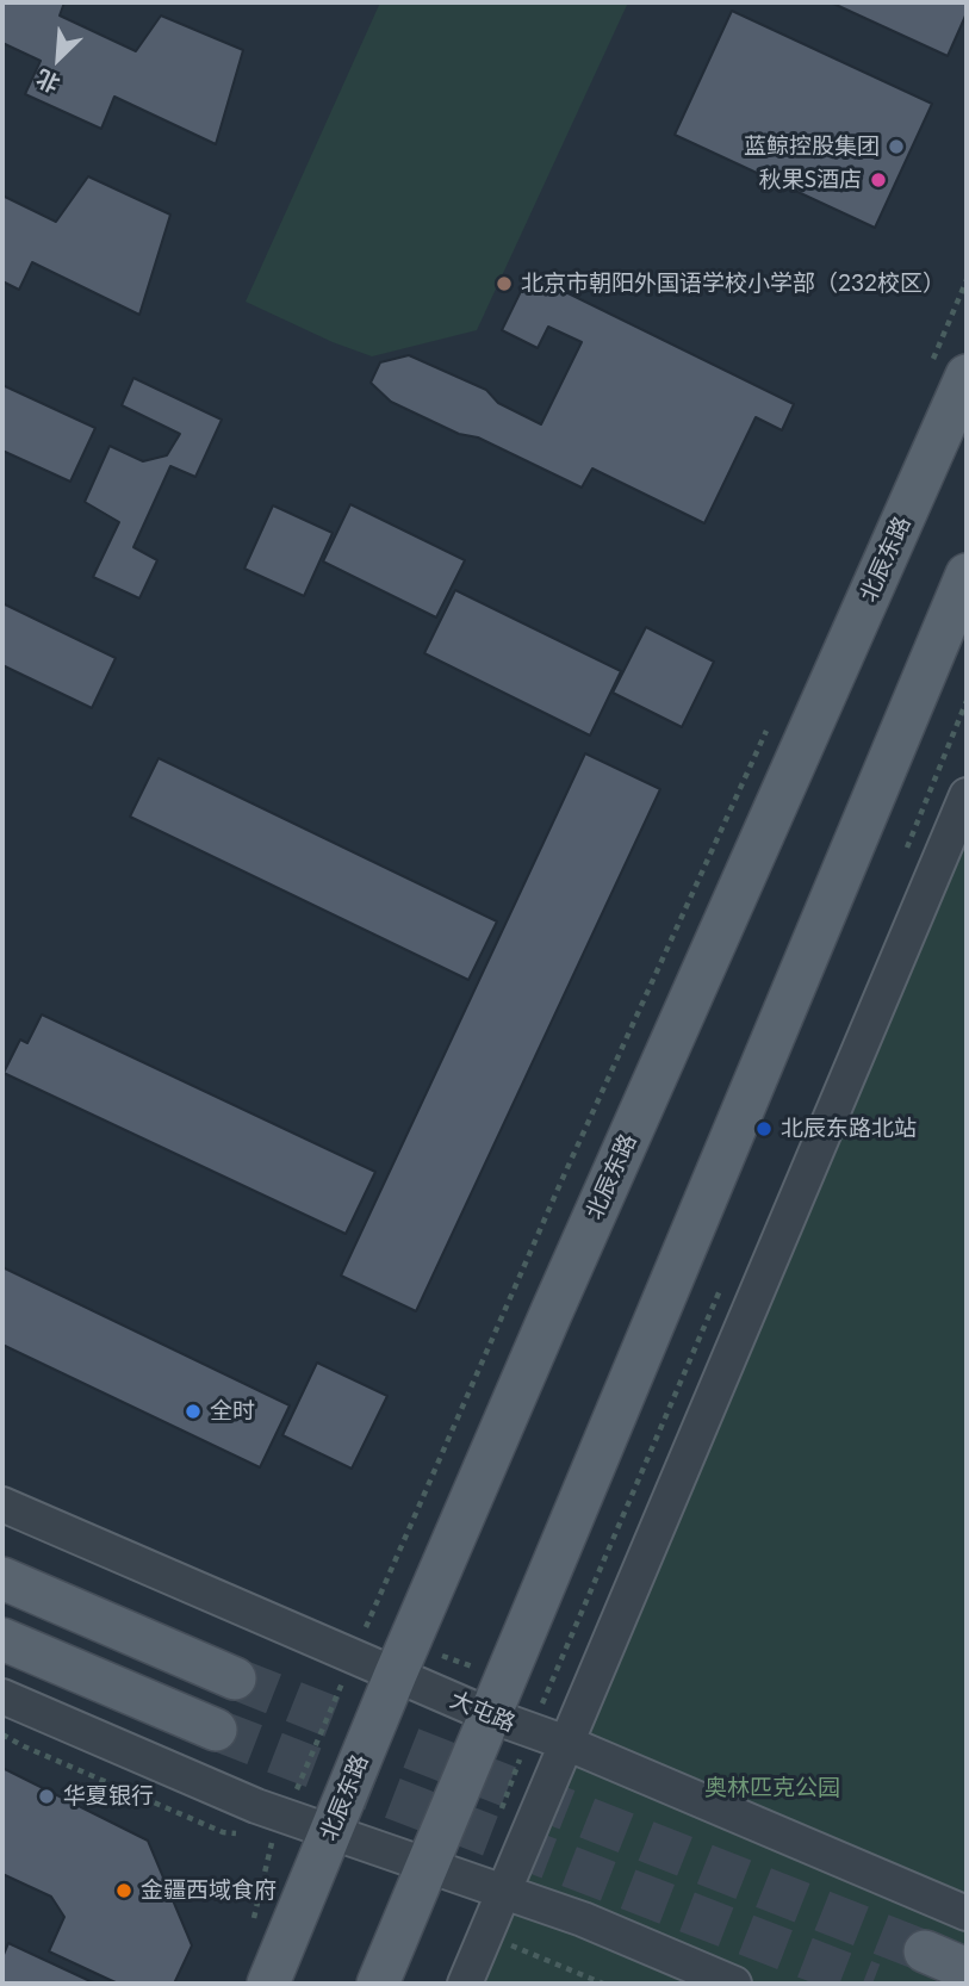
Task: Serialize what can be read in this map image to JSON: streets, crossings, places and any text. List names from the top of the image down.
{
  "streets": {
    "main road": ["北辰东路"],
    "street": ["大屯路"]
  },
  "crossings": [
    ["北辰东路", "大屯路"]
  ],
  "parks": ["奥林匹克公园"],
  "places": [
    "蓝鲸控股集团",
    "秋果S酒店",
    "北京市朝阳外国语学校小学部（232校区）",
    "北辰东路北站",
    "全时",
    "华夏银行",
    "金疆西域食府"
  ],
  "north": "bottom left"
}
